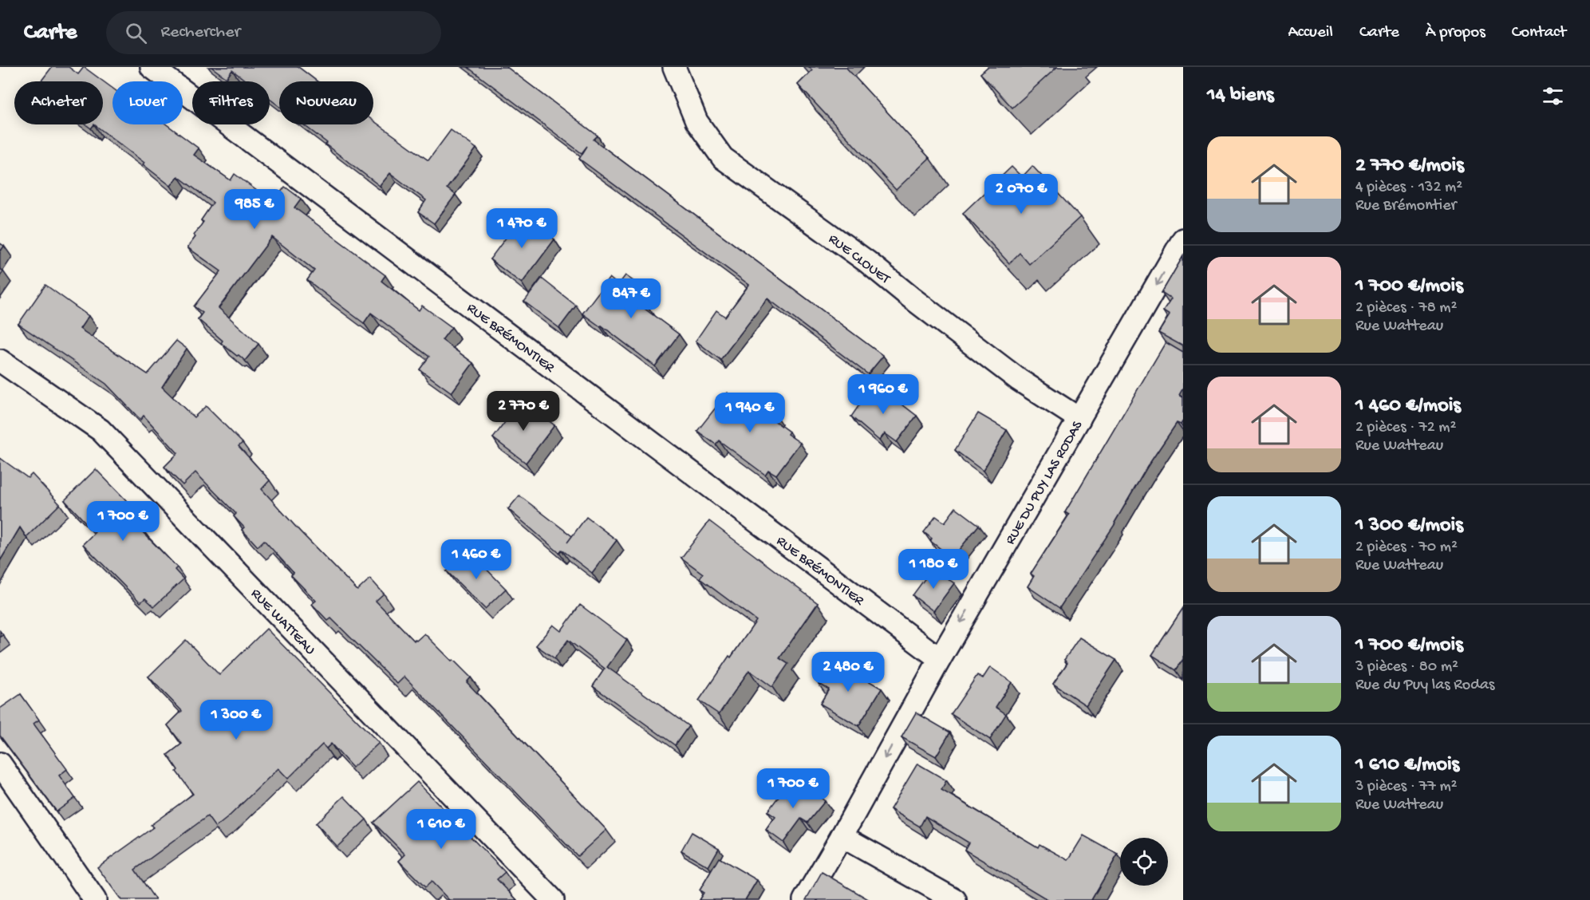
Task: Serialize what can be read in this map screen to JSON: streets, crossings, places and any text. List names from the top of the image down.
{
  "streets": {
    "street": [
      "RUE CLOUET",
      "RUE BRÉMONTIER",
      "RUE DU PUY LAS RODAS",
      "RUE WATTEAU"
    ]
  },
  "crossings": [
    ["RUE CLOUET", "RUE DU PUY LAS RODAS"],
    ["RUE BRÉMONTIER", "RUE DU PUY LAS RODAS"]
  ],
  "one_way": ["RUE DU PUY LAS RODAS"],
  "page": {
    "header": "Carte",
    "search": "Rechercher",
    "nav": [
      "Accueil",
      "Carte",
      "À propos",
      "Contact"
    ],
    "heading": "14 biens",
    "chip": [
      "Acheter",
      "Louer",
      "Filtres",
      "Nouveau"
    ],
    "list": [
      {
        "name": "2 770 €/mois",
        "note": "4 pièces · 132 m² · Rue Brémontier"
      },
      {
        "name": "1 700 €/mois",
        "note": "2 pièces · 78 m² · Rue Watteau"
      },
      {
        "name": "1 460 €/mois",
        "note": "2 pièces · 72 m² · Rue Watteau"
      },
      {
        "name": "1 300 €/mois",
        "note": "2 pièces · 70 m² · Rue Watteau"
      },
      {
        "name": "1 700 €/mois",
        "note": "3 pièces · 80 m² · Rue du Puy las Rodas"
      },
      {
        "name": "1 610 €/mois",
        "note": "3 pièces · 77 m² · Rue Watteau"
      }
    ],
    "price": [
      "2 070 €",
      "985 €",
      "1 470 €",
      "847 €",
      "1 960 €",
      "2 770 €",
      "1 940 €",
      "1 700 €",
      "1 460 €",
      "1 180 €",
      "2 480 €",
      "1 300 €",
      "1 700 €",
      "1 610 €"
    ]
  }
}
